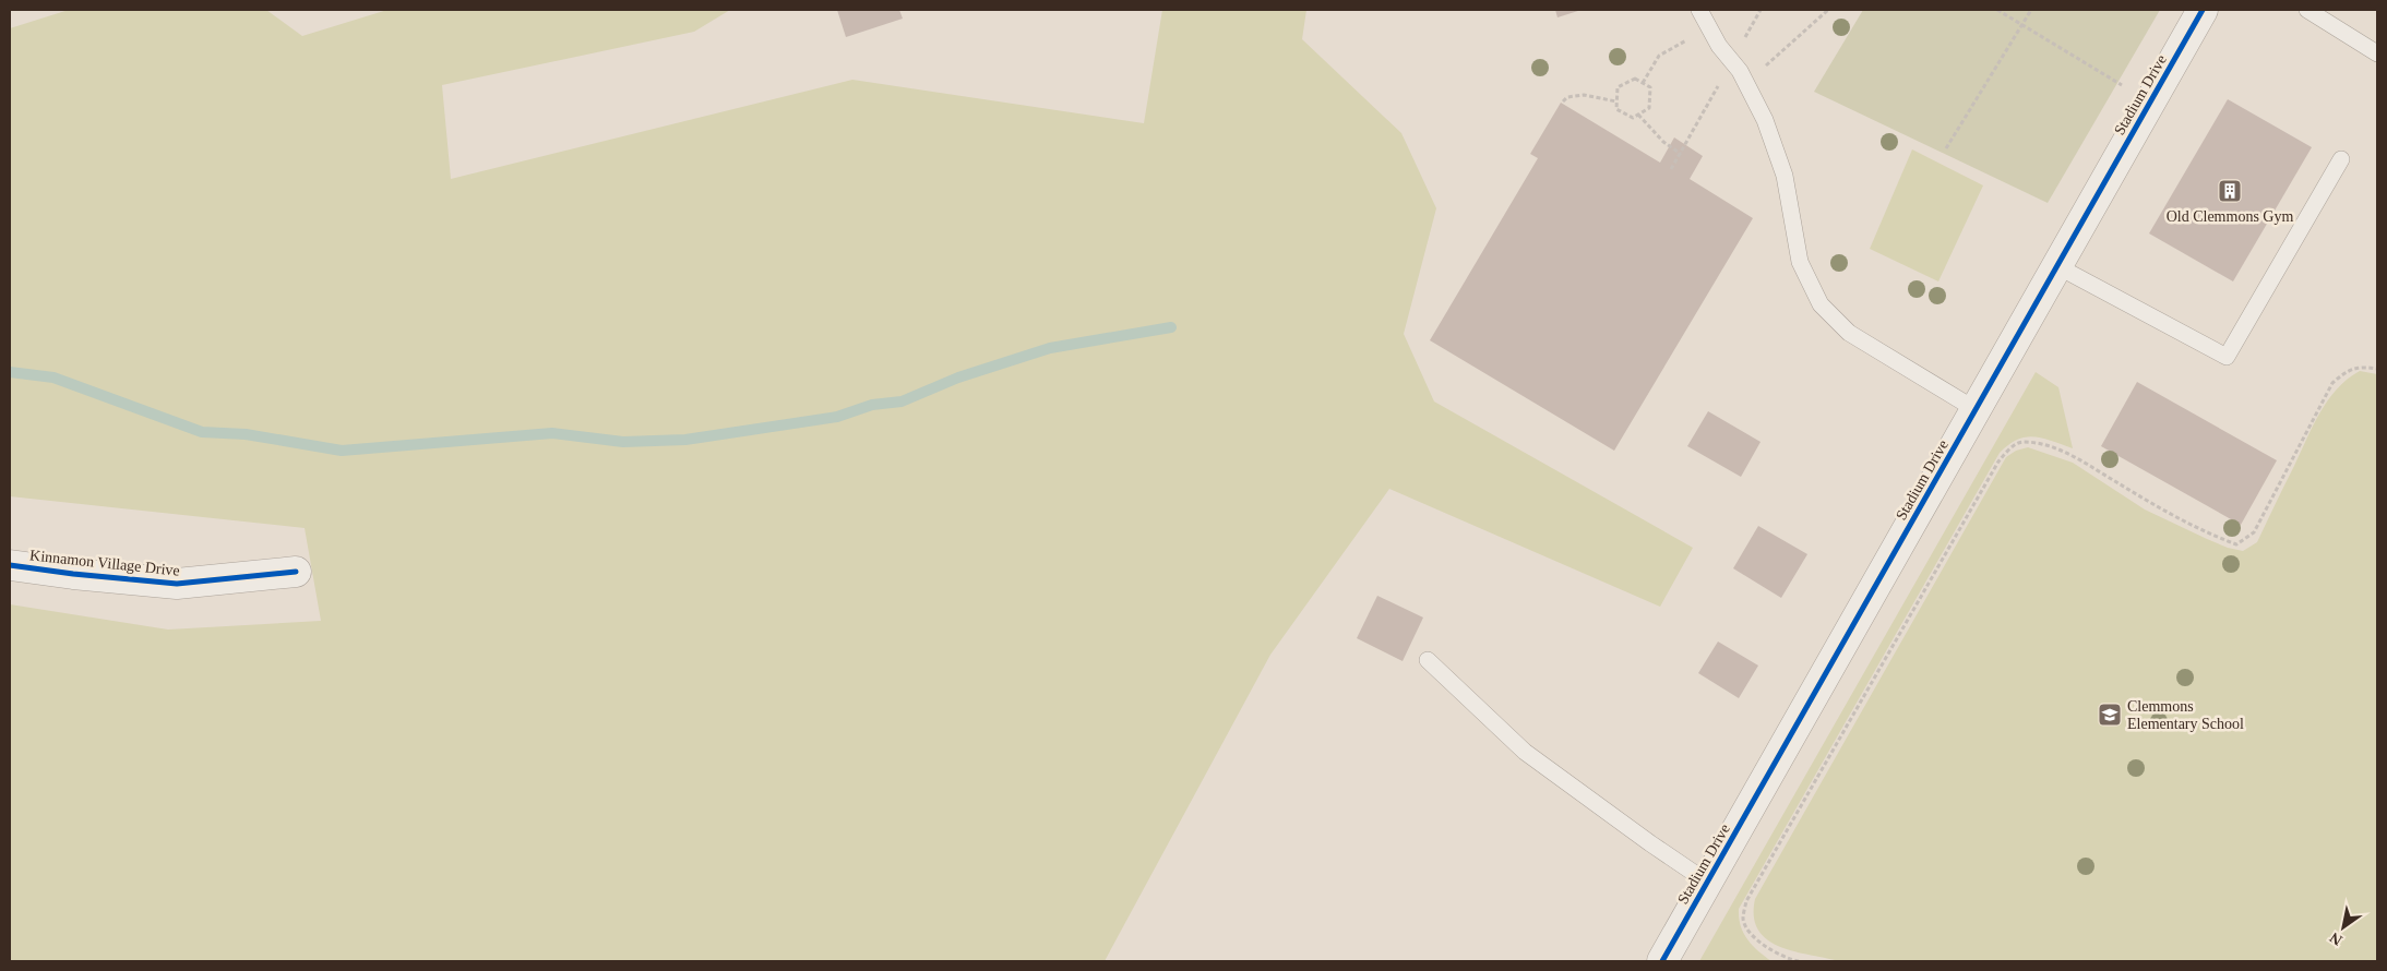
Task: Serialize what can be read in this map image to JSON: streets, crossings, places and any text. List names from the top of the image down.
{
  "streets": {
    "street": ["Stadium Drive", "Kinnamon Village Drive"]
  },
  "places": {
    "building": ["Old Clemmons Gym"],
    "school or university": ["Clemmons Elementary School"]
  },
  "north": "bottom left"
}
